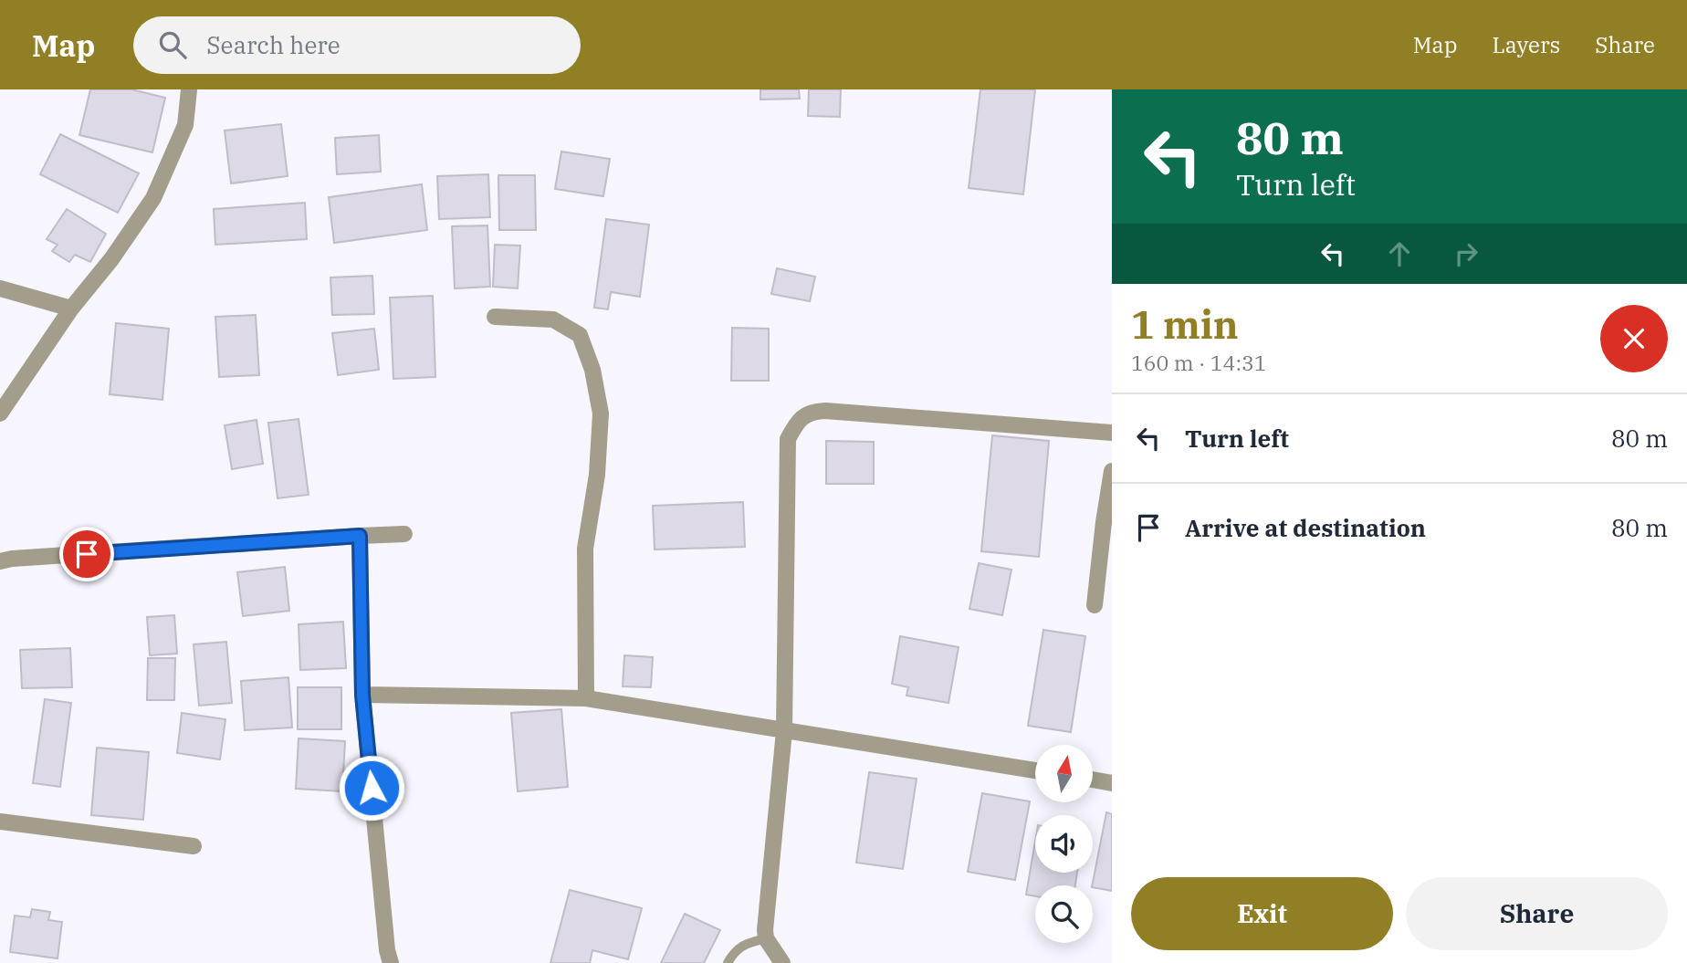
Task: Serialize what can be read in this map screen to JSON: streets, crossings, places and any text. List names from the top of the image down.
{
  "north": "top",
  "page": {
    "header": "Map",
    "search": "Search here",
    "nav": ["Map", "Layers", "Share"],
    "turn": ["80 m", "Turn left"],
    "heading": ["1 min", "160 m · 14:31"],
    "list": [
      {
        "name": "Turn left",
        "value": "80 m"
      },
      {
        "name": "Arrive at destination",
        "value": "80 m"
      }
    ],
    "buttons": ["Exit", "Share"]
  }
}
